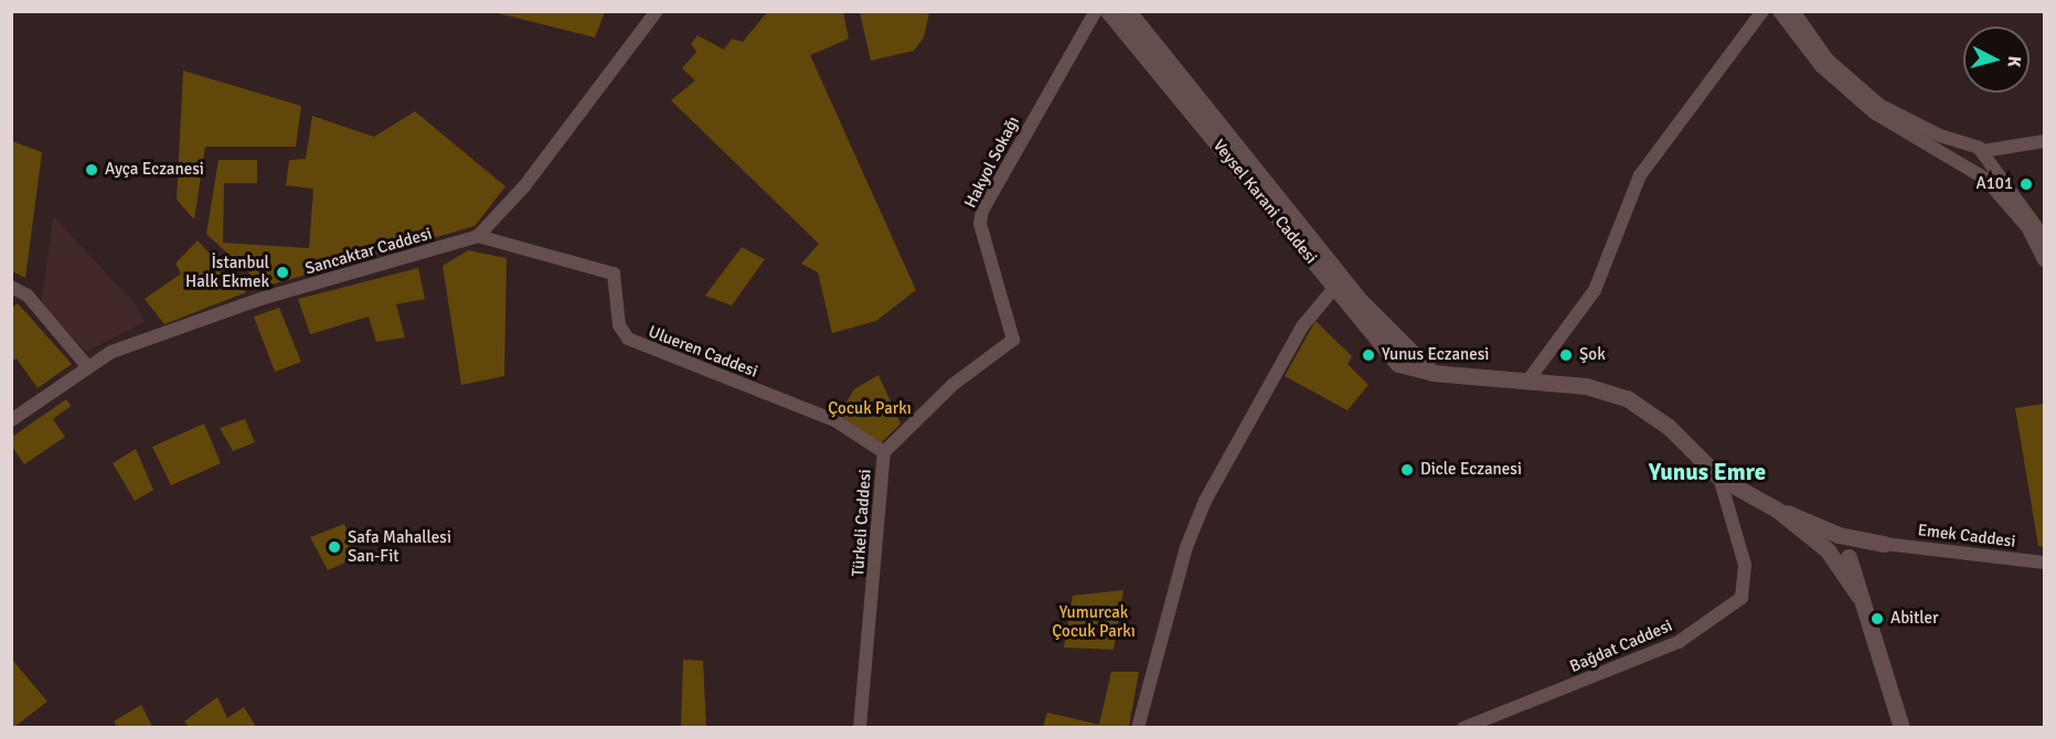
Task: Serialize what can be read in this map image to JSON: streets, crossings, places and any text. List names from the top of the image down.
{
  "streets": {
    "main road": ["Veysel Karani Caddesi"],
    "street": [
      "Hakyol Sokağı",
      "Sancaktar Caddesi",
      "Ulueren Caddesi",
      "Türkeli Caddesi",
      "Emek Caddesi",
      "Bağdat Caddesi"
    ]
  },
  "crossings": [
    ["Hakyol Sokağı", "Türkeli Caddesi"],
    ["Veysel Karani Caddesi", "Bağdat Caddesi"],
    ["Sancaktar Caddesi", "Ulueren Caddesi"],
    ["Ulueren Caddesi", "Türkeli Caddesi"]
  ],
  "districts": ["Yunus Emre"],
  "parks": ["Çocuk Parkı", "Yumurcak Çocuk Parkı"],
  "places": [
    "Ayça Eczanesi",
    "A101",
    "İstanbul Halk Ekmek",
    "Yunus Eczanesi",
    "Şok",
    "Dicle Eczanesi",
    "Safa Mahallesi San-Fit",
    "Abitler"
  ],
  "north": "right"
}
